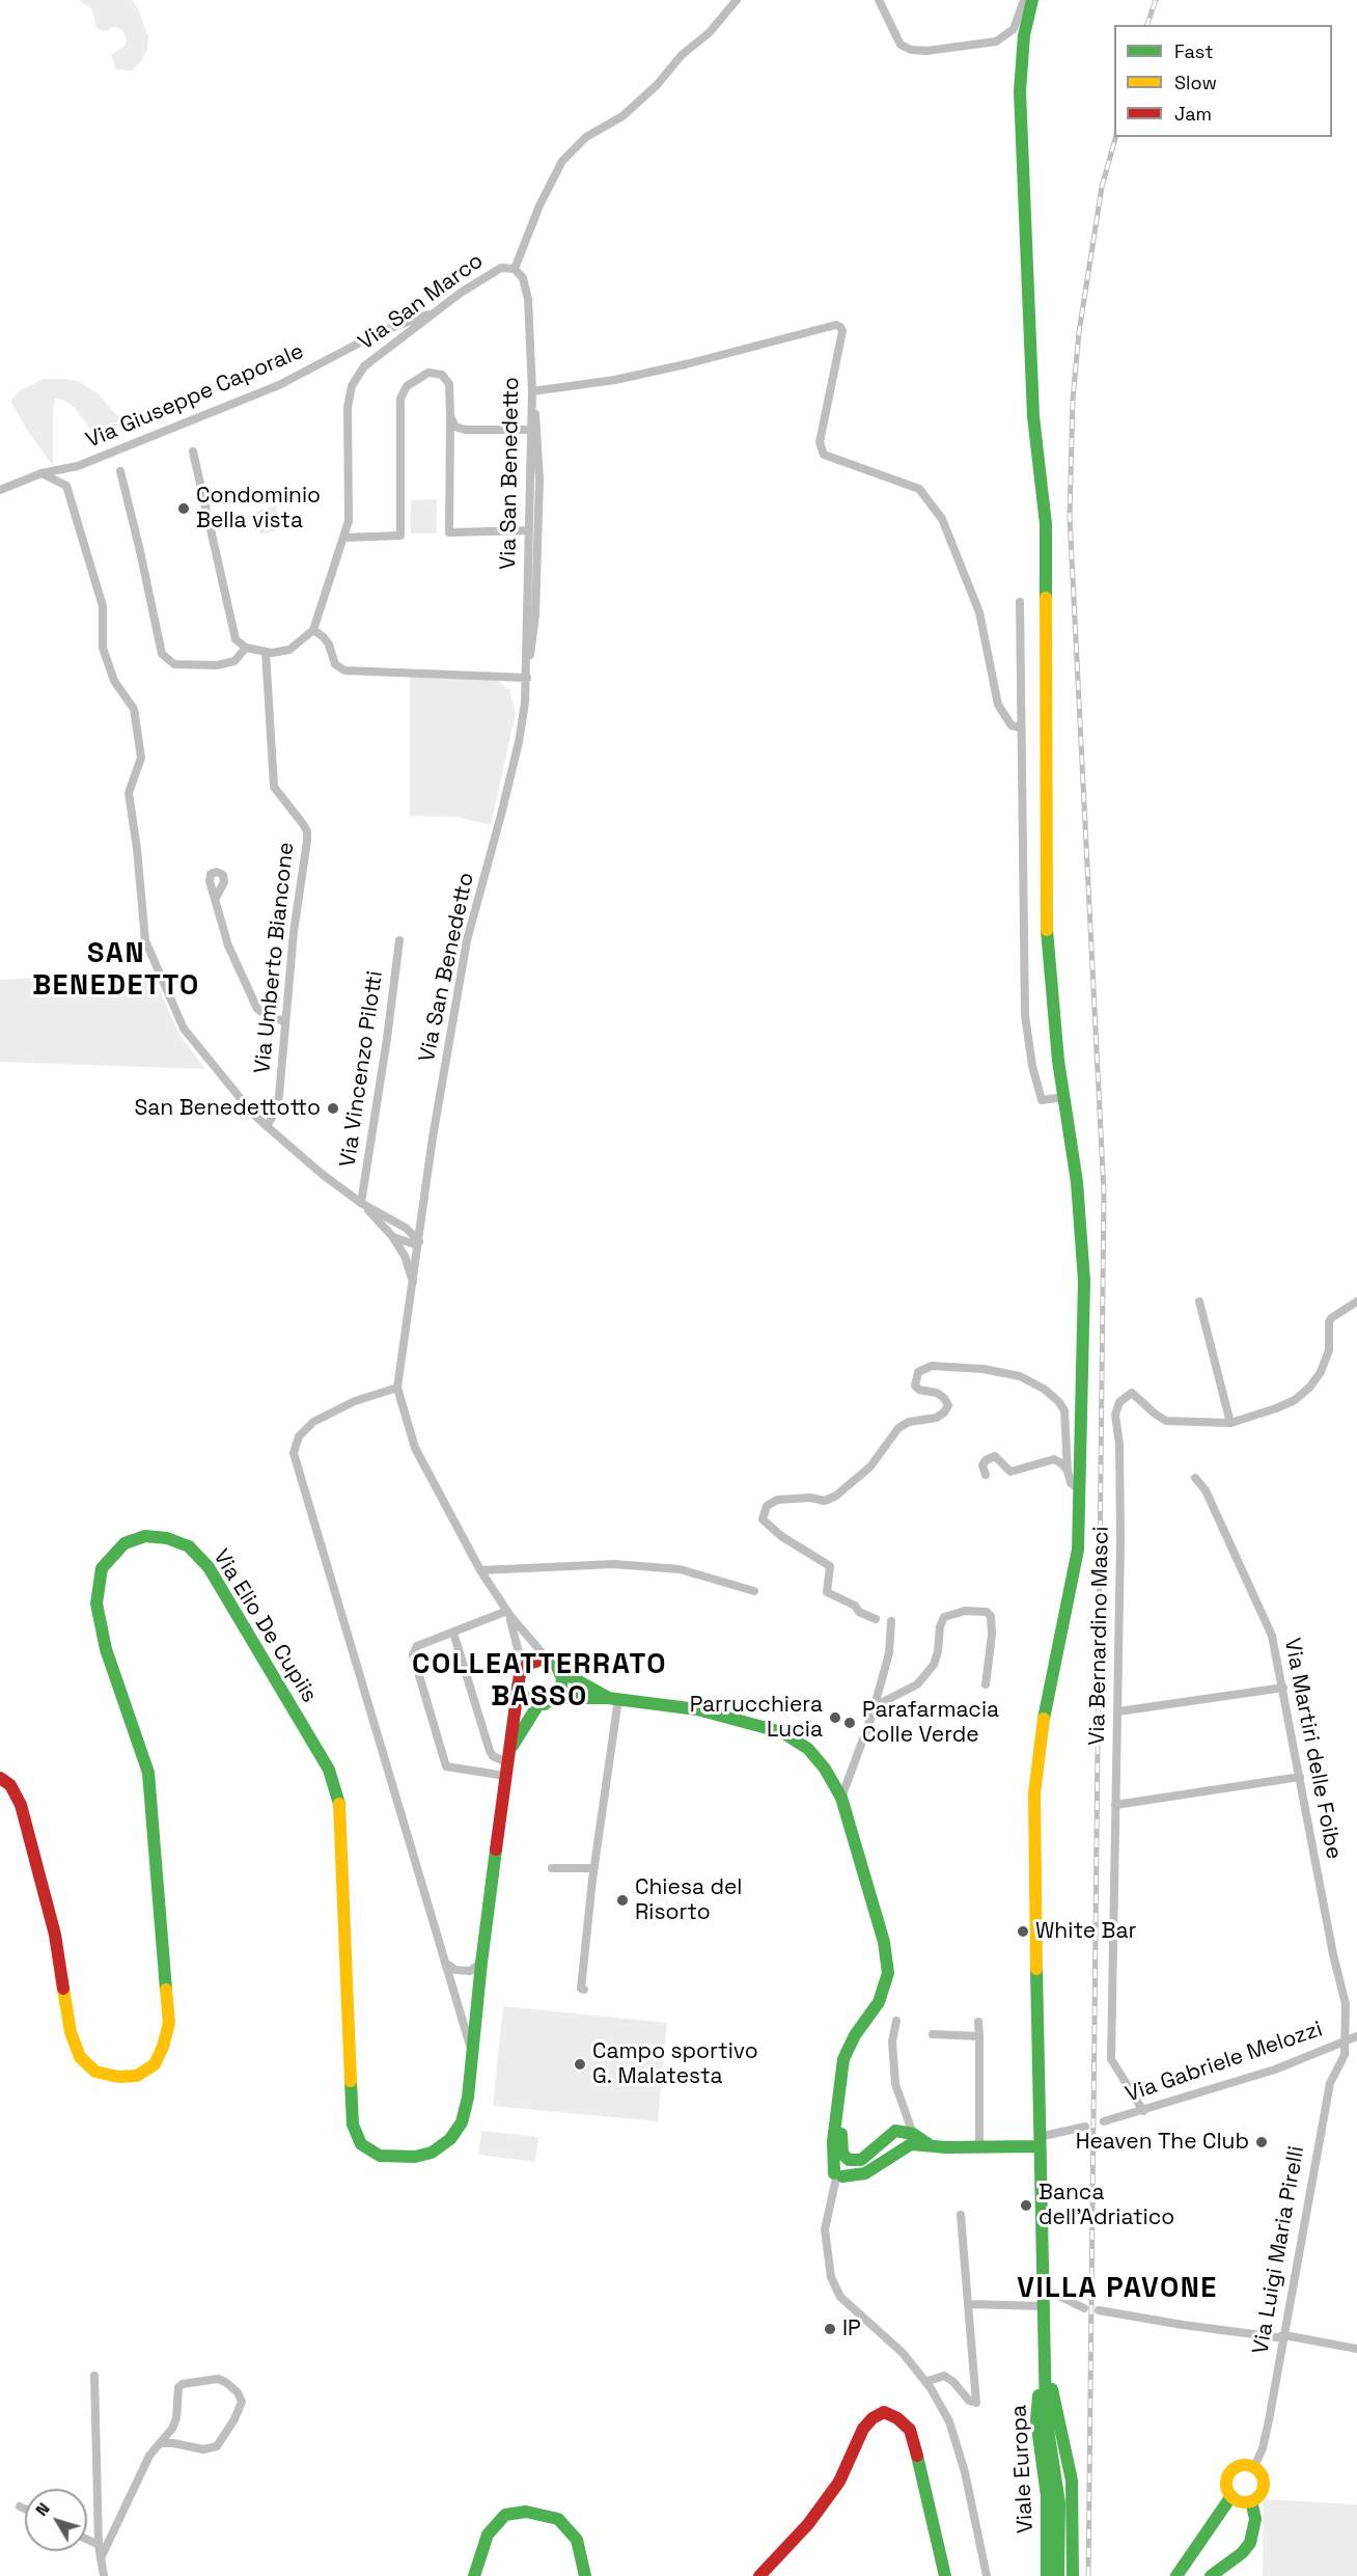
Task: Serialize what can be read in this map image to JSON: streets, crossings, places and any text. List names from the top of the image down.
{
  "streets": {
    "street": [
      "Via San Marco",
      "Via Giuseppe Caporale",
      "Via San Benedetto",
      "Via Umberto Biancone",
      "Via Vincenzo Pilotti",
      "Via Elio De Cupiis",
      "Via Bernardino Masci",
      "Via Martiri delle Foibe",
      "Via Gabriele Melozzi",
      "Via Luigi Maria Pirelli",
      "Viale Europa"
    ]
  },
  "crossings": [
    ["Via San Marco", "Via Giuseppe Caporale"],
    ["Via San Marco", "Via San Benedetto"],
    ["Via Giuseppe Caporale", "Via Vincenzo Pilotti"],
    ["Via San Benedetto", "Via Vincenzo Pilotti"],
    ["Via Umberto Biancone", "Via Vincenzo Pilotti"],
    ["Via Bernardino Masci", "Via Gabriele Melozzi"],
    ["Via Martiri delle Foibe", "Via Gabriele Melozzi"],
    ["Via Martiri delle Foibe", "Via Luigi Maria Pirelli"],
    ["Via Gabriele Melozzi", "Via Luigi Maria Pirelli"]
  ],
  "districts": ["SAN BENEDETTO", "COLLEATTERRATO BASSO", "VILLA PAVONE"],
  "places": [
    "Condominio Bella vista",
    "San Benedettotto",
    "Parrucchiera Lucia",
    "Parafarmacia Colle Verde",
    "Chiesa del Risorto",
    "White Bar",
    "Campo sportivo G. Malatesta",
    "Heaven The Club",
    "Banca dell'Adriatico",
    "IP"
  ],
  "legend": ["Fast", "Slow", "Jam"],
  "north": "top left"
}
